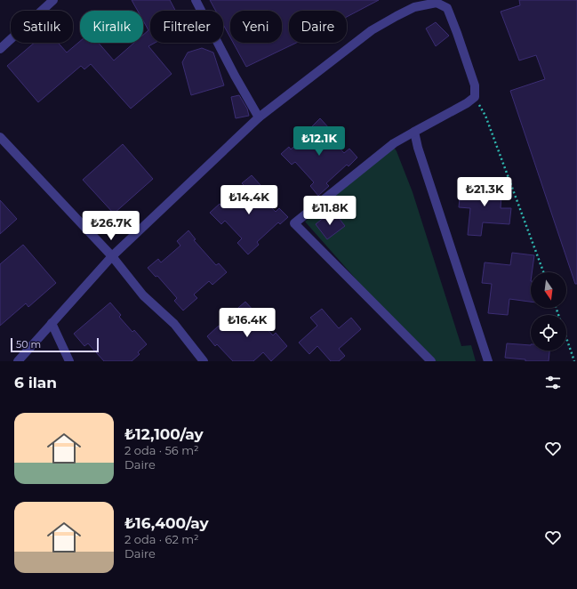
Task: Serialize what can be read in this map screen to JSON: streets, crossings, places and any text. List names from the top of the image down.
{
  "scale_bar": "50 m",
  "north": "bottom",
  "page": {
    "chip": [
      "Satılık",
      "Kiralık",
      "Filtreler",
      "Yeni",
      "Daire"
    ],
    "price": [
      "₺12.1K",
      "₺21.3K",
      "₺14.4K",
      "₺11.8K",
      "₺26.7K",
      "₺16.4K"
    ],
    "scale": "50 m",
    "heading": "6 ilan",
    "list": [
      {
        "name": "₺12,100/ay",
        "note": "2 oda · 56 m² · Daire"
      },
      {
        "name": "₺16,400/ay",
        "note": "2 oda · 62 m² · Daire"
      }
    ]
  }
}
